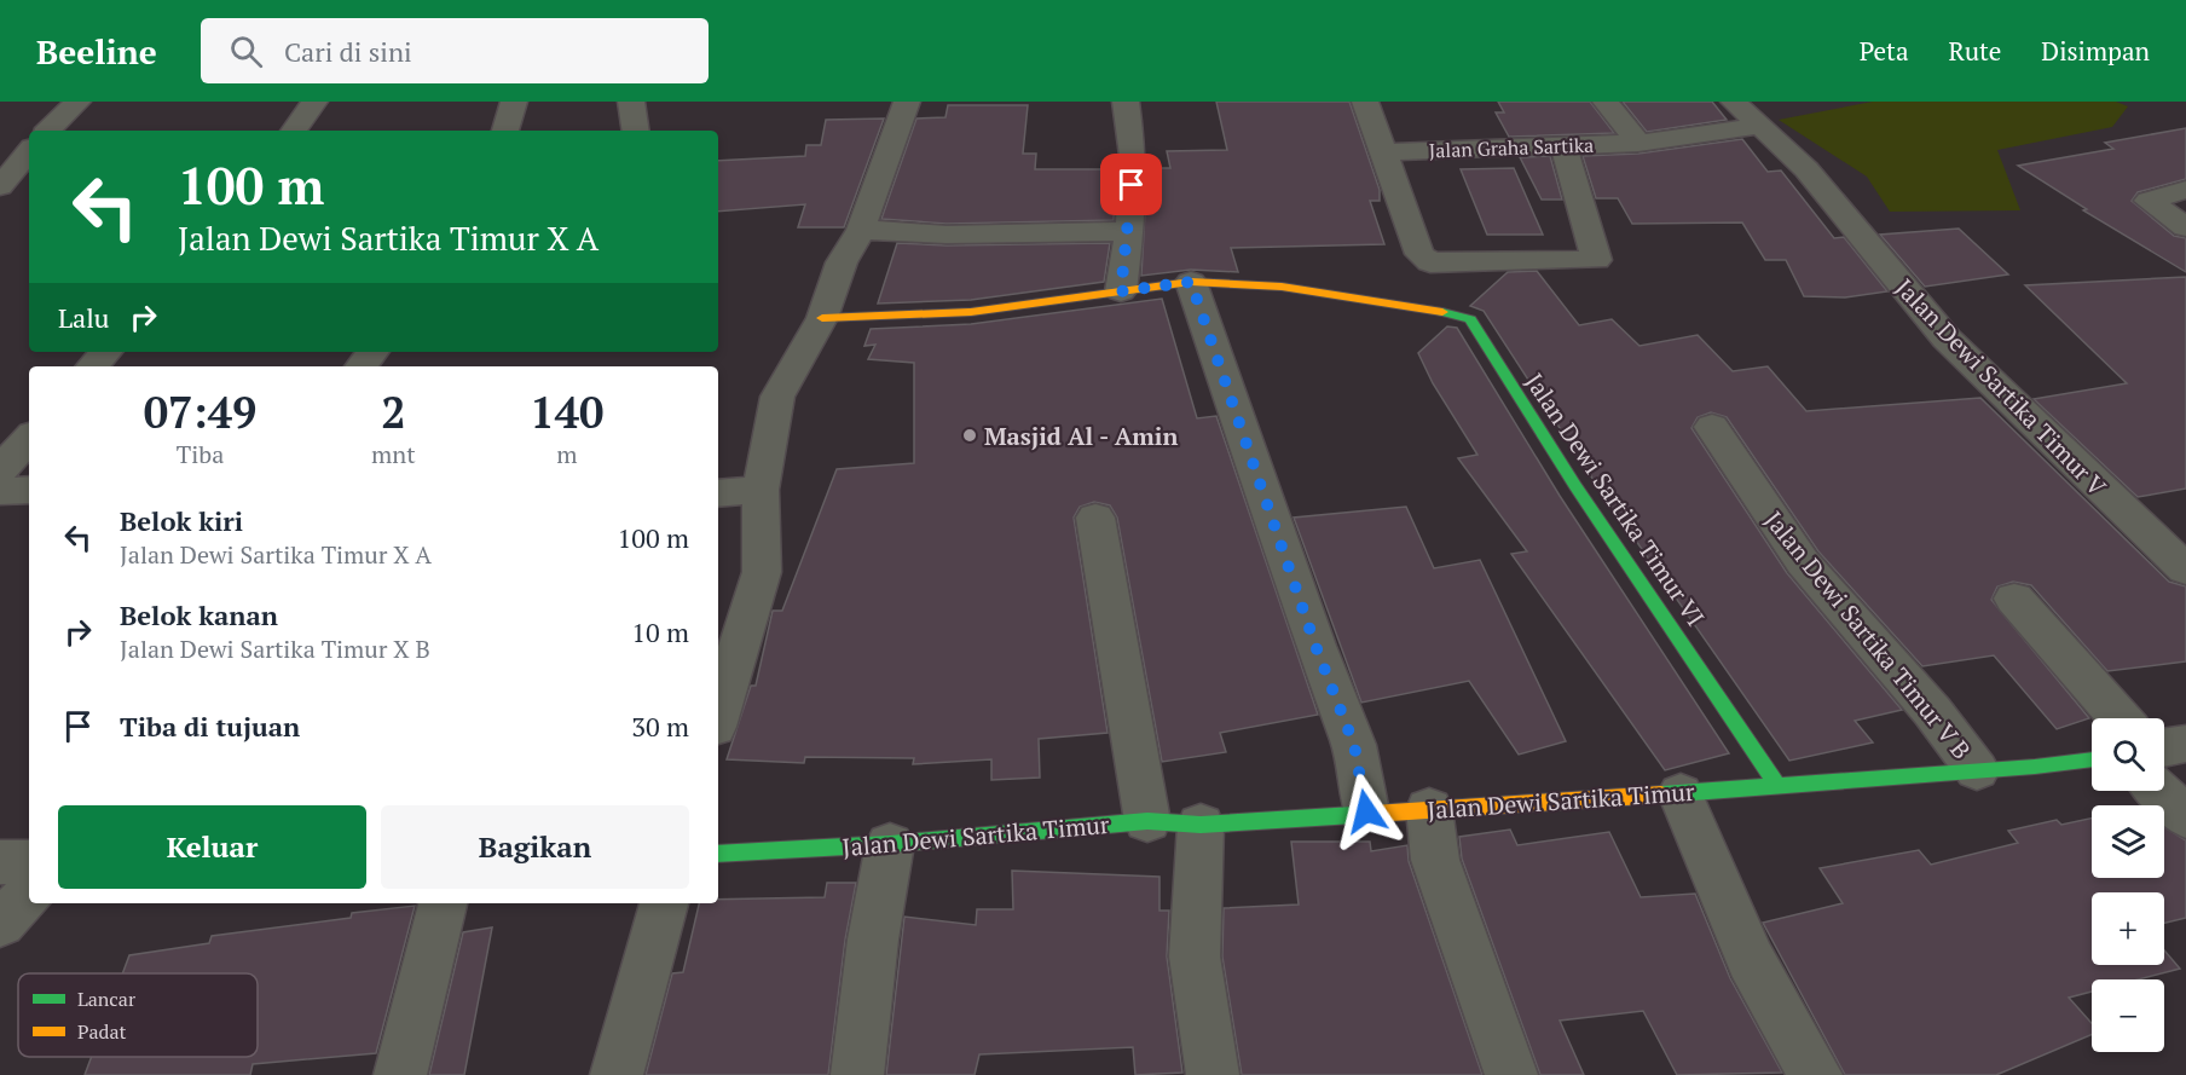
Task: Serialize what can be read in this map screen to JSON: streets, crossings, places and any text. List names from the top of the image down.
{
  "streets": {
    "street": [
      "Jalan Graha Sartika",
      "Jalan Dewi Sartika Timur V",
      "Jalan Dewi Sartika Timur VI",
      "Jalan Dewi Sartika Timur V B",
      "Jalan Dewi Sartika Timur"
    ]
  },
  "crossings": [
    ["Jalan Graha Sartika", "Jalan Dewi Sartika Timur V"],
    ["Jalan Dewi Sartika Timur VI", "Jalan Dewi Sartika Timur"],
    ["Jalan Dewi Sartika Timur V B", "Jalan Dewi Sartika Timur"]
  ],
  "places": ["Masjid Al - Amin"],
  "legend": ["Lancar", "Padat"],
  "page": {
    "header": "Beeline",
    "search": "Cari di sini",
    "nav": ["Peta", "Rute", "Disimpan"],
    "turn": ["100 m", "Jalan Dewi Sartika Timur X A"],
    "then": "Lalu",
    "eta": [
      "07:49",
      "Tiba",
      "2",
      "mnt",
      "140",
      "m"
    ],
    "list": [
      {
        "name": "Belok kiri",
        "note": "Jalan Dewi Sartika Timur X A",
        "value": "100 m"
      },
      {
        "name": "Belok kanan",
        "note": "Jalan Dewi Sartika Timur X B",
        "value": "10 m"
      },
      {
        "name": "Tiba di tujuan",
        "value": "30 m"
      }
    ],
    "map_buttons": ["+", "−"],
    "buttons": ["Keluar", "Bagikan"]
  }
}
